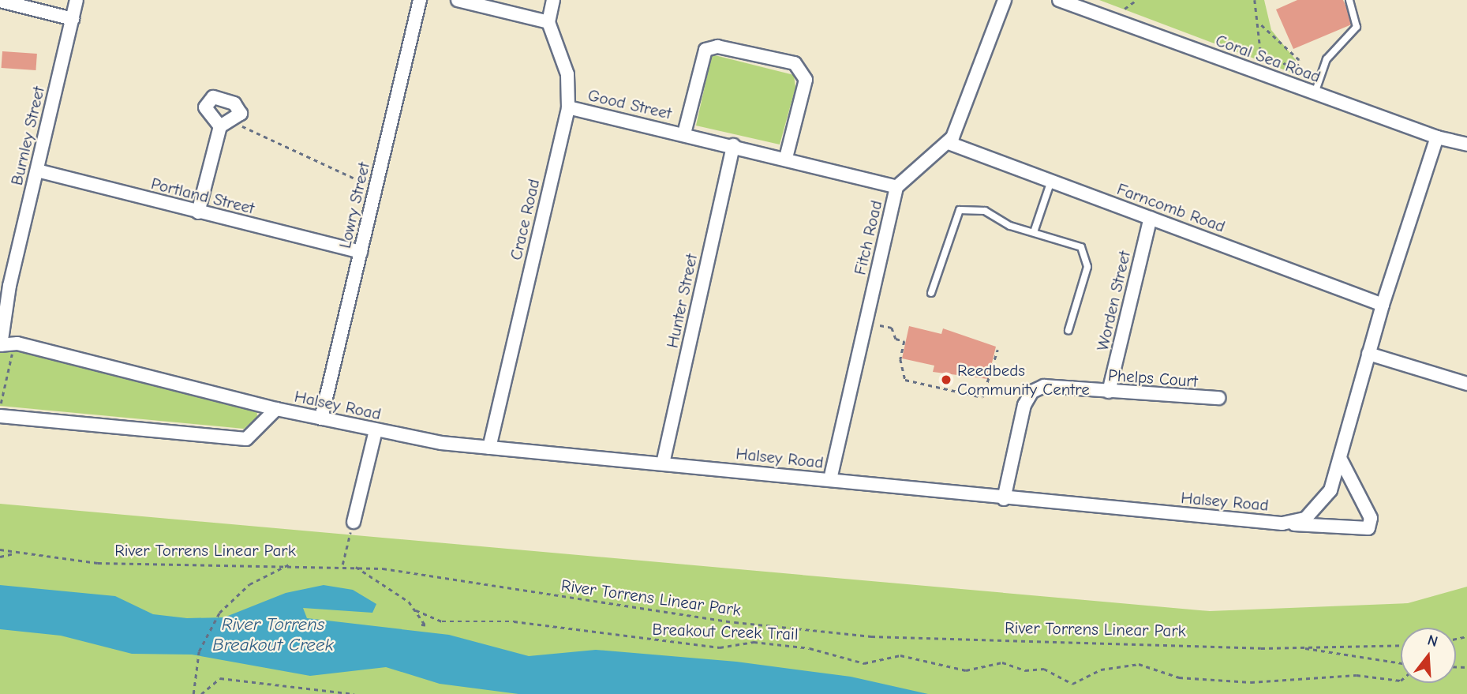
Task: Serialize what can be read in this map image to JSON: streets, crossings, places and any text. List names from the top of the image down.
{
  "streets": {
    "street": [
      "Coral Sea Road",
      "Good Street",
      "Burnley Street",
      "Portland Street",
      "Lowry Street",
      "Farncomb Road",
      "Crace Road",
      "Fitch Road",
      "Hunter Street",
      "Worden Street",
      "Phelps Court",
      "Halsey Road"
    ],
    "path": ["River Torrens Linear Park", "Breakout Creek Trail"]
  },
  "crossings": [
    ["Coral Sea Road", "Halsey Road"],
    ["Good Street", "Crace Road"],
    ["Good Street", "Fitch Road"],
    ["Good Street", "Hunter Street"],
    ["Burnley Street", "Portland Street"],
    ["Burnley Street", "Halsey Road"],
    ["Portland Street", "Lowry Street"],
    ["Lowry Street", "Halsey Road"],
    ["Farncomb Road", "Fitch Road"],
    ["Farncomb Road", "Worden Street"],
    ["Farncomb Road", "Halsey Road"],
    ["Crace Road", "Halsey Road"],
    ["Fitch Road", "Halsey Road"],
    ["Hunter Street", "Halsey Road"],
    ["Worden Street", "Phelps Court"],
    ["Phelps Court", "Halsey Road"]
  ],
  "water": ["River Torrens Breakout Creek"],
  "places": ["Reedbeds Community Centre"],
  "north": "top"
}
